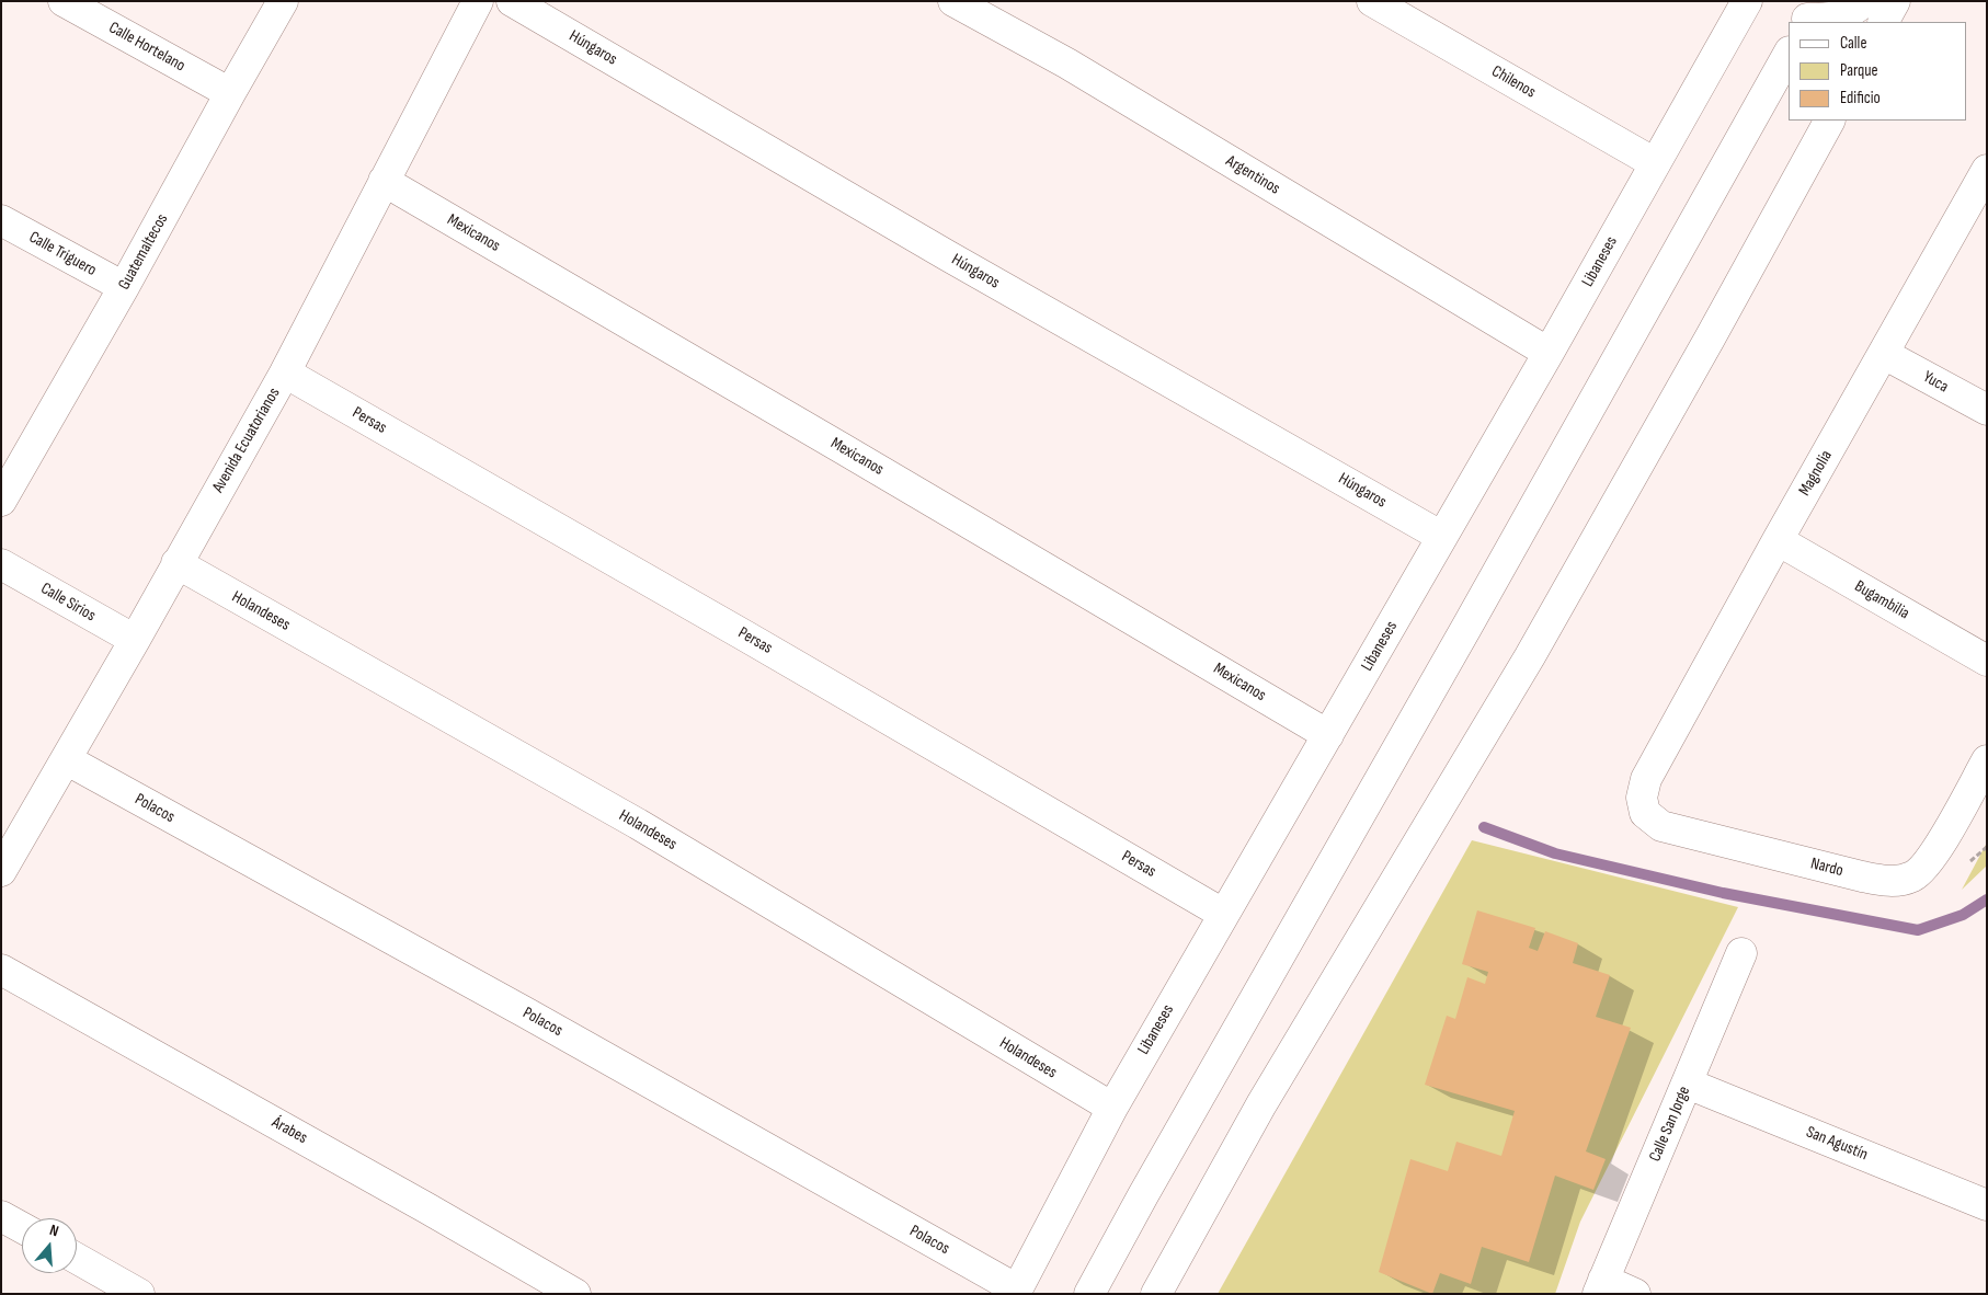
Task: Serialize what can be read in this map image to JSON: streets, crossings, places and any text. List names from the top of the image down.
{
  "streets": {
    "street": [
      "Calle Hortelano",
      "Húngaros",
      "Chilenos",
      "Argentinos",
      "Mexicanos",
      "Guatemaltecos",
      "Calle Triguero",
      "Libaneses",
      "Yuca",
      "Persas",
      "Avenida Ecuatorianos",
      "Magnolia",
      "Bugambilia",
      "Calle Sirios",
      "Holandeses",
      "Polacos",
      "Nardo",
      "Calle San Jorge",
      "Árabes",
      "San Agustín"
    ]
  },
  "crossings": [
    ["Calle Hortelano", "Guatemaltecos"],
    ["Húngaros", "Libaneses"],
    ["Chilenos", "Libaneses"],
    ["Argentinos", "Libaneses"],
    ["Mexicanos", "Libaneses"],
    ["Mexicanos", "Avenida Ecuatorianos"],
    ["Guatemaltecos", "Calle Triguero"],
    ["Libaneses", "Persas"],
    ["Libaneses", "Holandeses"],
    ["Libaneses", "Polacos"],
    ["Yuca", "Magnolia"],
    ["Persas", "Avenida Ecuatorianos"],
    ["Avenida Ecuatorianos", "Calle Sirios"],
    ["Avenida Ecuatorianos", "Holandeses"],
    ["Avenida Ecuatorianos", "Polacos"],
    ["Magnolia", "Bugambilia"],
    ["Magnolia", "Nardo"],
    ["Calle San Jorge", "San Agustín"]
  ],
  "legend": ["Calle", "Parque", "Edificio"],
  "north": "top"
}
